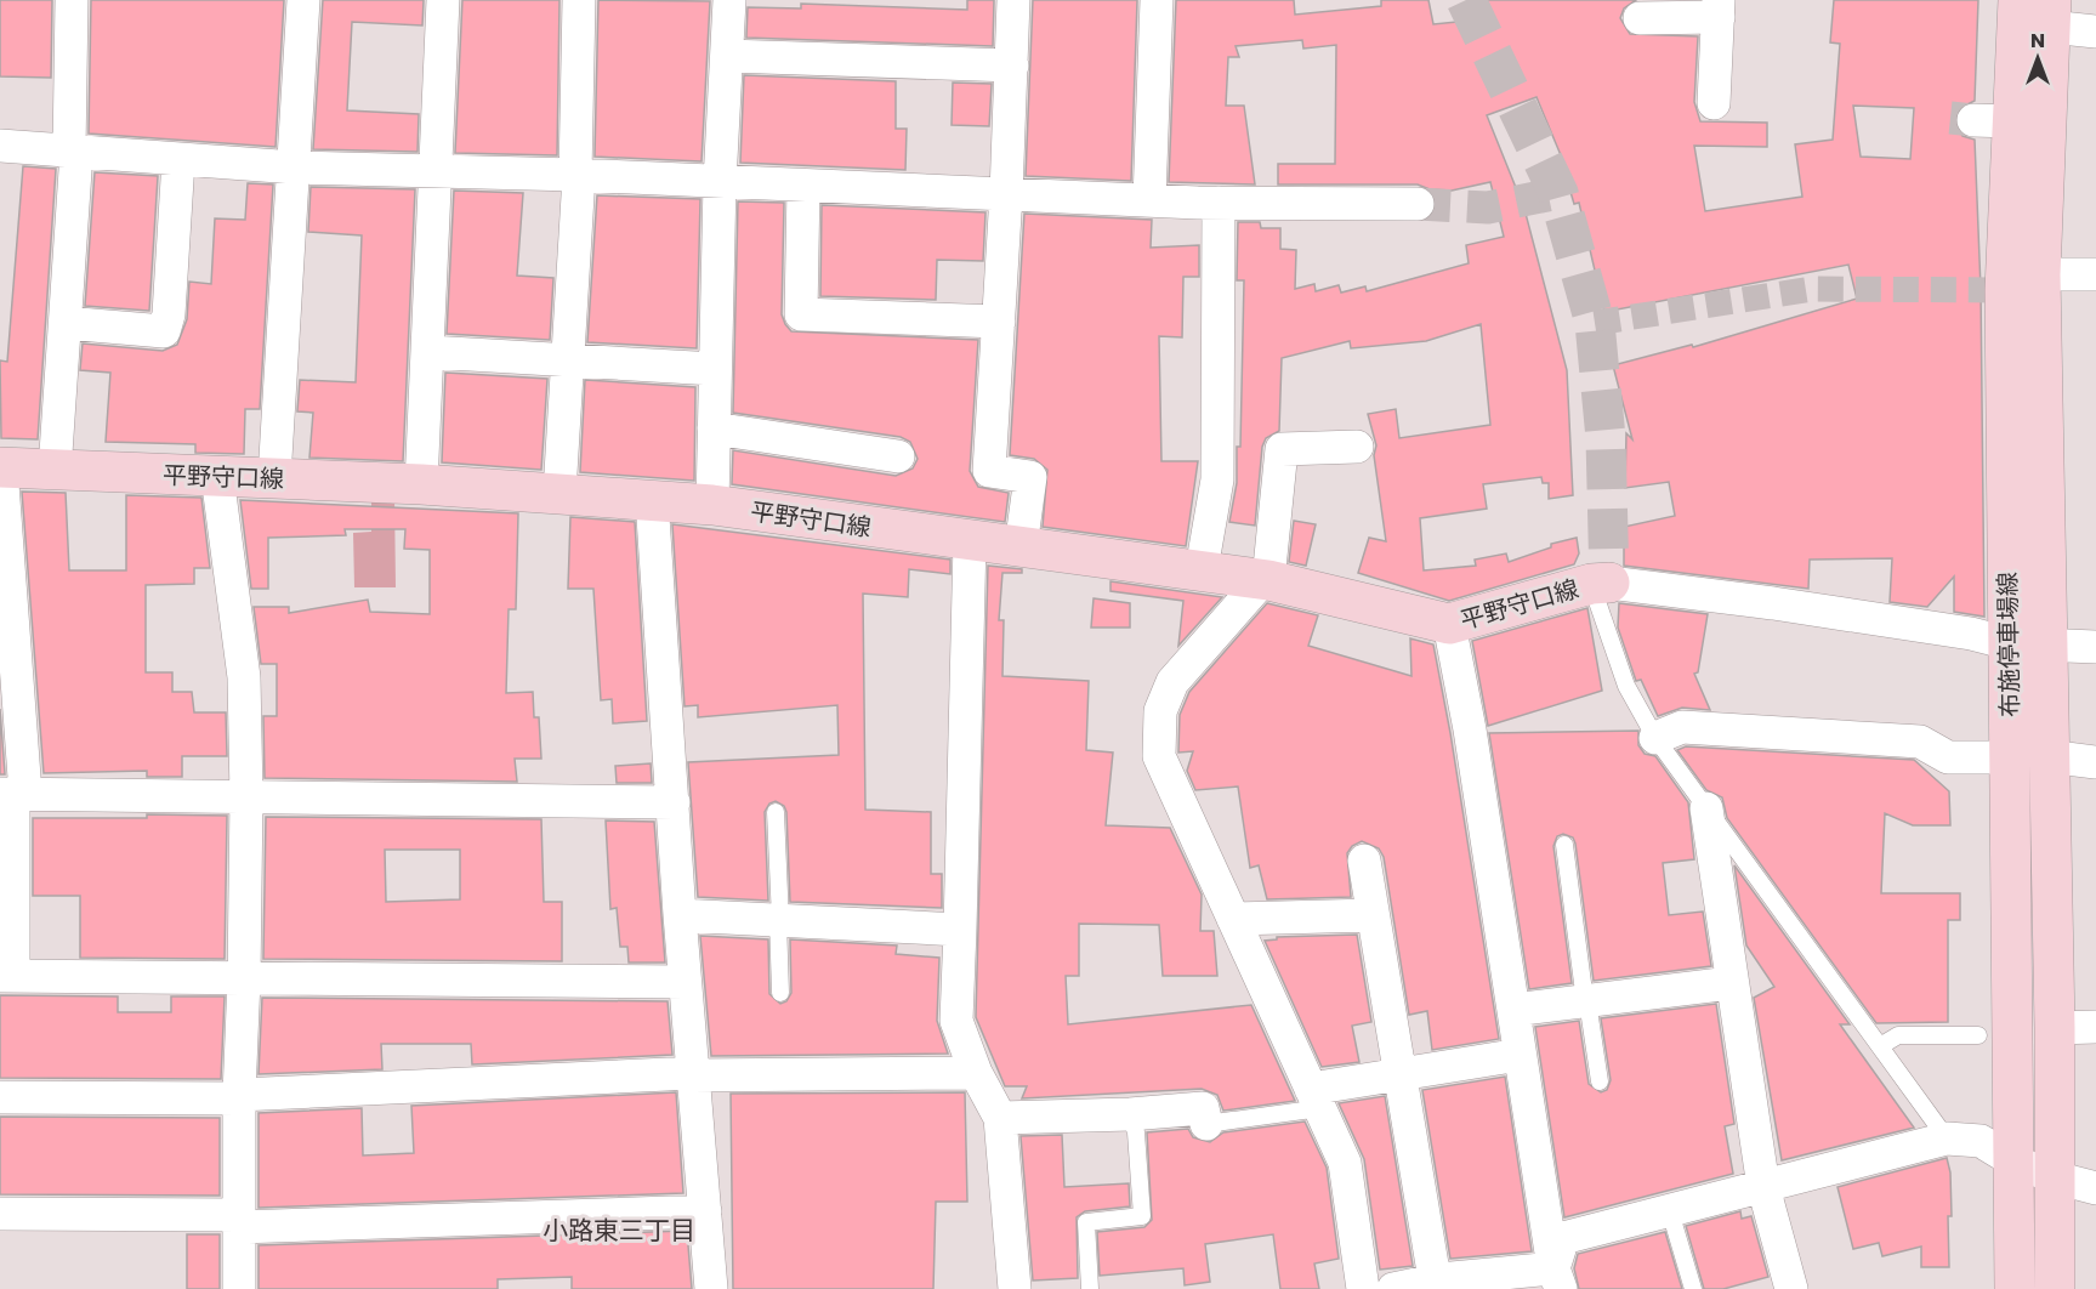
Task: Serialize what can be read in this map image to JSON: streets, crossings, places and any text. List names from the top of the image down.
{
  "streets": {
    "main road": ["平野守口線", "布施停車場線"]
  },
  "districts": ["小路東三丁目"],
  "north": "top"
}
